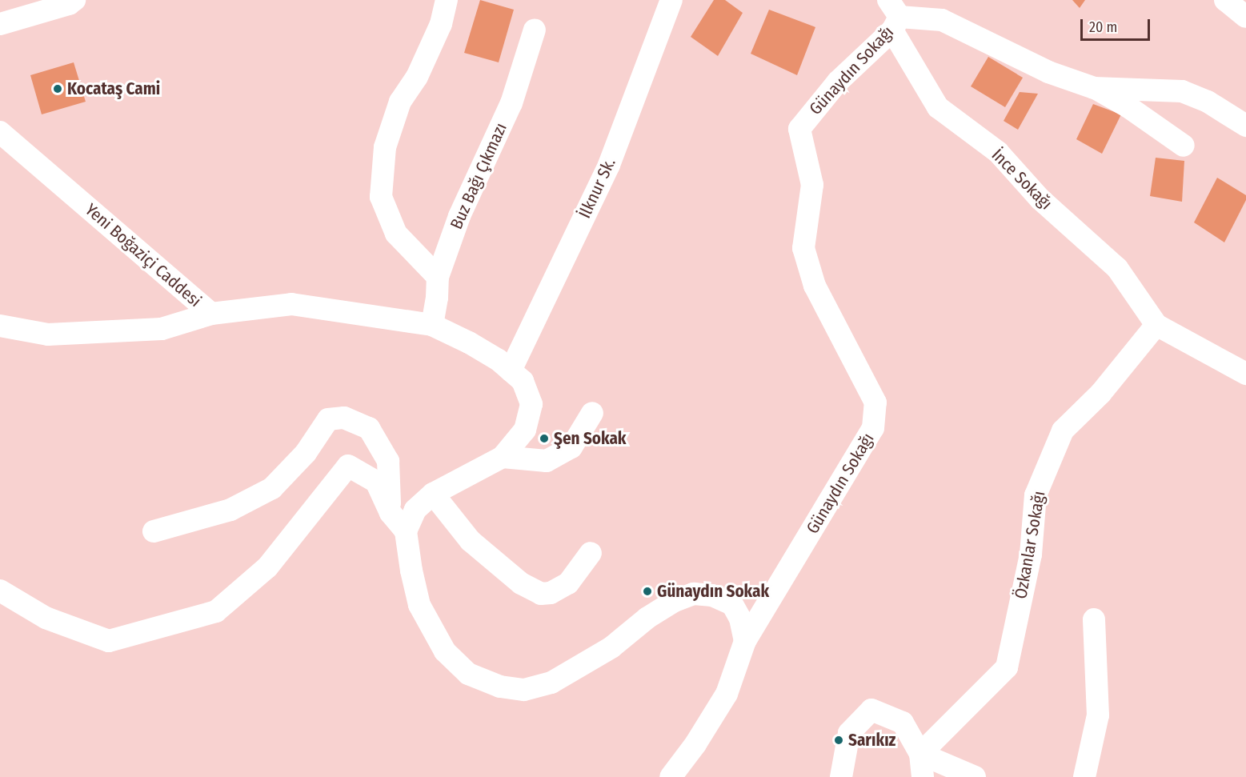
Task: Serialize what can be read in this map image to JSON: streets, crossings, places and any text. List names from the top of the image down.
{
  "streets": {
    "street": [
      "Günaydın Sokağı",
      "Buz Bağı Çıkmazı",
      "İnce Sokağı",
      "İlknur Sk.",
      "Yeni Boğaziçi Caddesi",
      "Özkanlar Sokağı"
    ]
  },
  "crossings": [
    ["Günaydın Sokağı", "İnce Sokağı"],
    ["Buz Bağı Çıkmazı", "Yeni Boğaziçi Caddesi"],
    ["İnce Sokağı", "Özkanlar Sokağı"],
    ["İlknur Sk.", "Yeni Boğaziçi Caddesi"]
  ],
  "places": [
    "Kocataş Cami",
    "Şen Sokak",
    "Günaydın Sokak",
    "Sarıkız"
  ],
  "scale_bar": "20 m"
}
